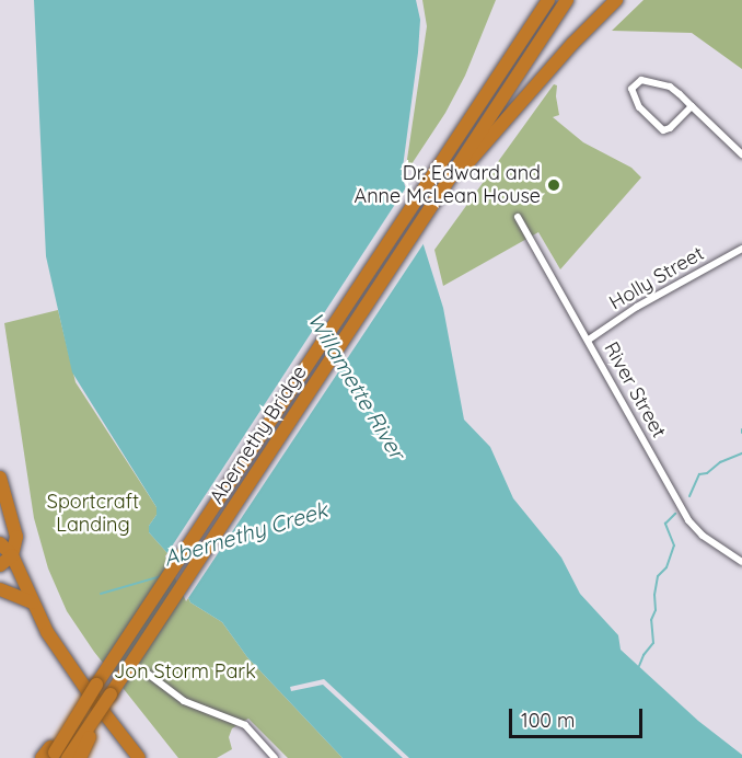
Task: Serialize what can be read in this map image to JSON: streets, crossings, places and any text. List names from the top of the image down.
{
  "streets": {
    "highway": ["Abernethy Bridge"],
    "street": ["Holly Street", "River Street"]
  },
  "crossings": [
    ["Holly Street", "River Street"]
  ],
  "water": ["Willamette River", "Abernethy Creek"],
  "parks": ["Sportcraft Landing", "Jon Storm Park"],
  "places": ["Dr. Edward and Anne McLean House"],
  "scale_bar": "100 m"
}
